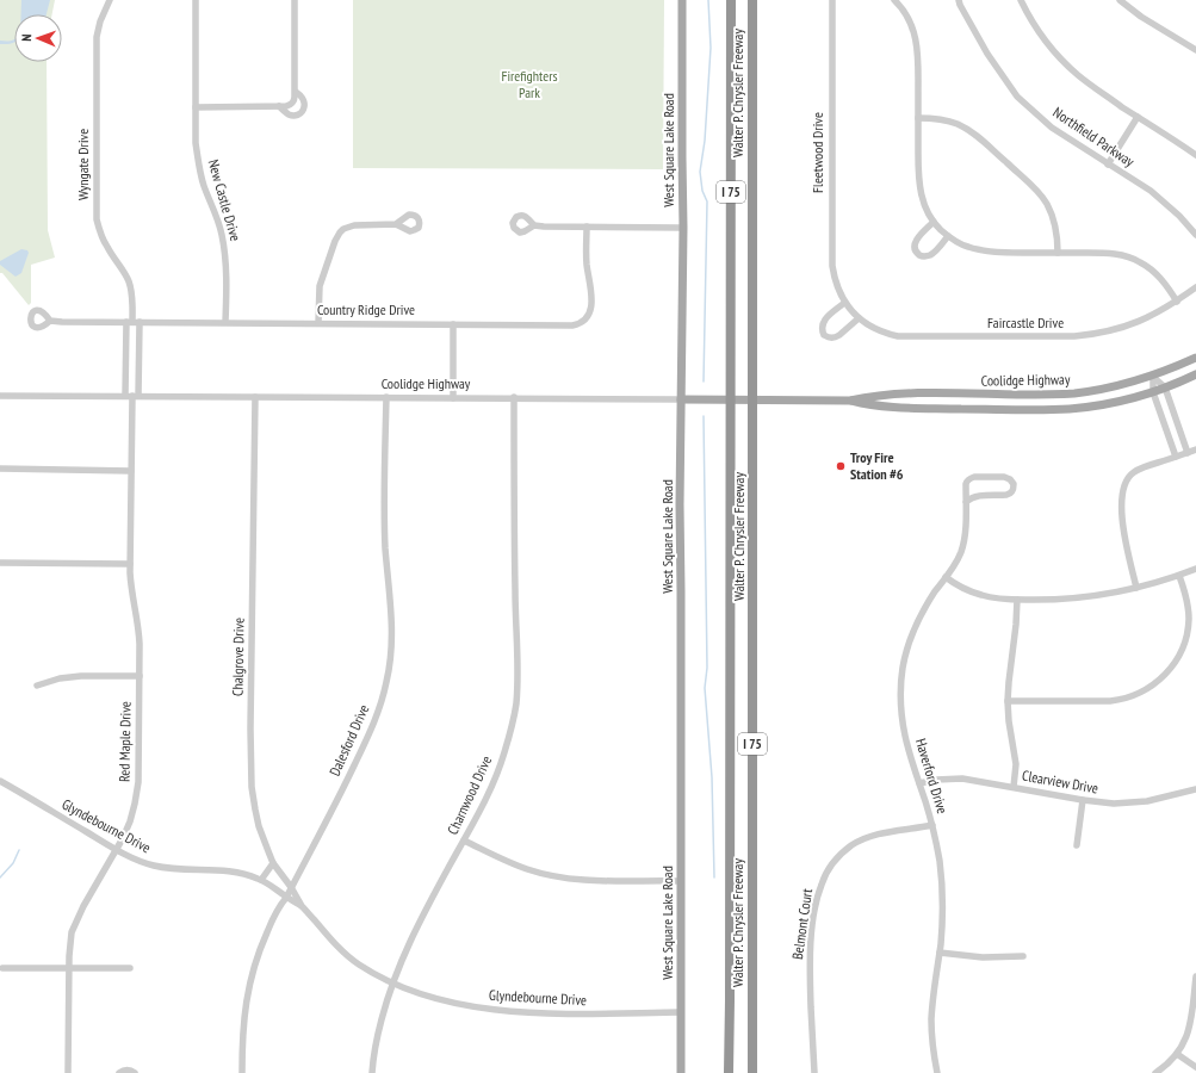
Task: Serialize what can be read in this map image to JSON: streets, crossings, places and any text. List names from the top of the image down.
{
  "streets": {
    "highway": ["Walter P. Chrysler Freeway", "I 75"],
    "main road": ["West Square Lake Road", "Coolidge Highway"],
    "street": [
      "Northfield Parkway",
      "Fleetwood Drive",
      "Wyngate Drive",
      "New Castle Drive",
      "Country Ridge Drive",
      "Faircastle Drive",
      "Chalgrove Drive",
      "Dalesford Drive",
      "Red Maple Drive",
      "Haverford Drive",
      "Clearview Drive",
      "Charnwood Drive",
      "Glyndebourne Drive",
      "Belmont Court"
    ]
  },
  "crossings": [
    ["West Square Lake Road", "Coolidge Highway"],
    ["West Square Lake Road", "Glyndebourne Drive"],
    ["Fleetwood Drive", "Faircastle Drive"],
    ["Wyngate Drive", "Country Ridge Drive"],
    ["Wyngate Drive", "Coolidge Highway"],
    ["Wyngate Drive", "Red Maple Drive"],
    ["New Castle Drive", "Country Ridge Drive"],
    ["Coolidge Highway", "Chalgrove Drive"],
    ["Coolidge Highway", "Dalesford Drive"],
    ["Coolidge Highway", "Red Maple Drive"],
    ["Coolidge Highway", "Charnwood Drive"],
    ["Chalgrove Drive", "Dalesford Drive"],
    ["Chalgrove Drive", "Glyndebourne Drive"],
    ["Dalesford Drive", "Glyndebourne Drive"],
    ["Red Maple Drive", "Glyndebourne Drive"],
    ["Haverford Drive", "Clearview Drive"],
    ["Haverford Drive", "Belmont Court"],
    ["Charnwood Drive", "Glyndebourne Drive"]
  ],
  "parks": ["Firefighters Park"],
  "places": ["Troy Fire Station #6"],
  "north": "left"
}
